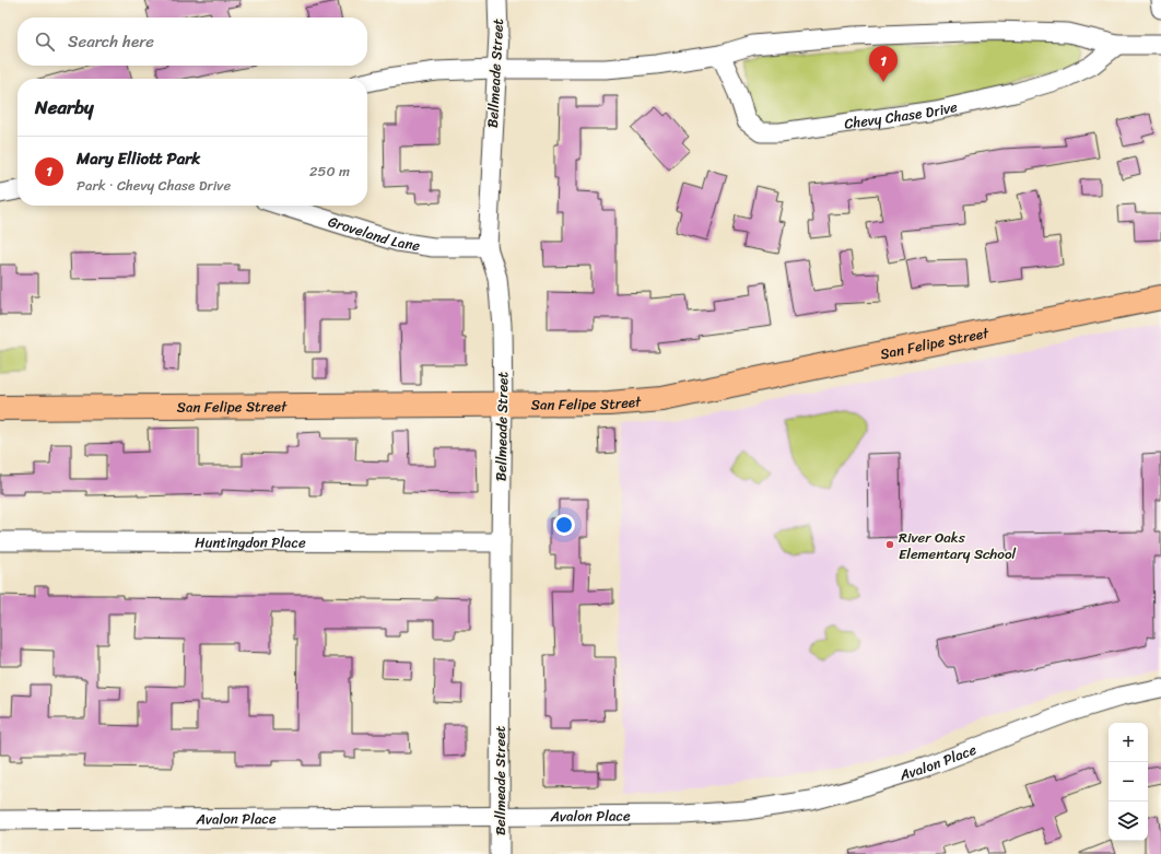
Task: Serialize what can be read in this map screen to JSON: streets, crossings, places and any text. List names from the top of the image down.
{
  "streets": {
    "main road": ["San Felipe Street"],
    "street": [
      "Bellmeade Street",
      "Chevy Chase Drive",
      "Groveland Lane",
      "Huntingdon Place",
      "Avalon Place"
    ]
  },
  "crossings": [
    ["Bellmeade Street", "Groveland Lane"],
    ["Bellmeade Street", "San Felipe Street"],
    ["Bellmeade Street", "Huntingdon Place"],
    ["Bellmeade Street", "Avalon Place"]
  ],
  "places": ["River Oaks Elementary School"],
  "page": {
    "search": "Search here",
    "pins": "1",
    "heading": "Nearby",
    "list": [
      {
        "mark": "1",
        "name": "Mary Elliott Park",
        "note": "Park · Chevy Chase Drive",
        "value": "250 m"
      }
    ],
    "map_buttons": ["+", "−"]
  }
}
